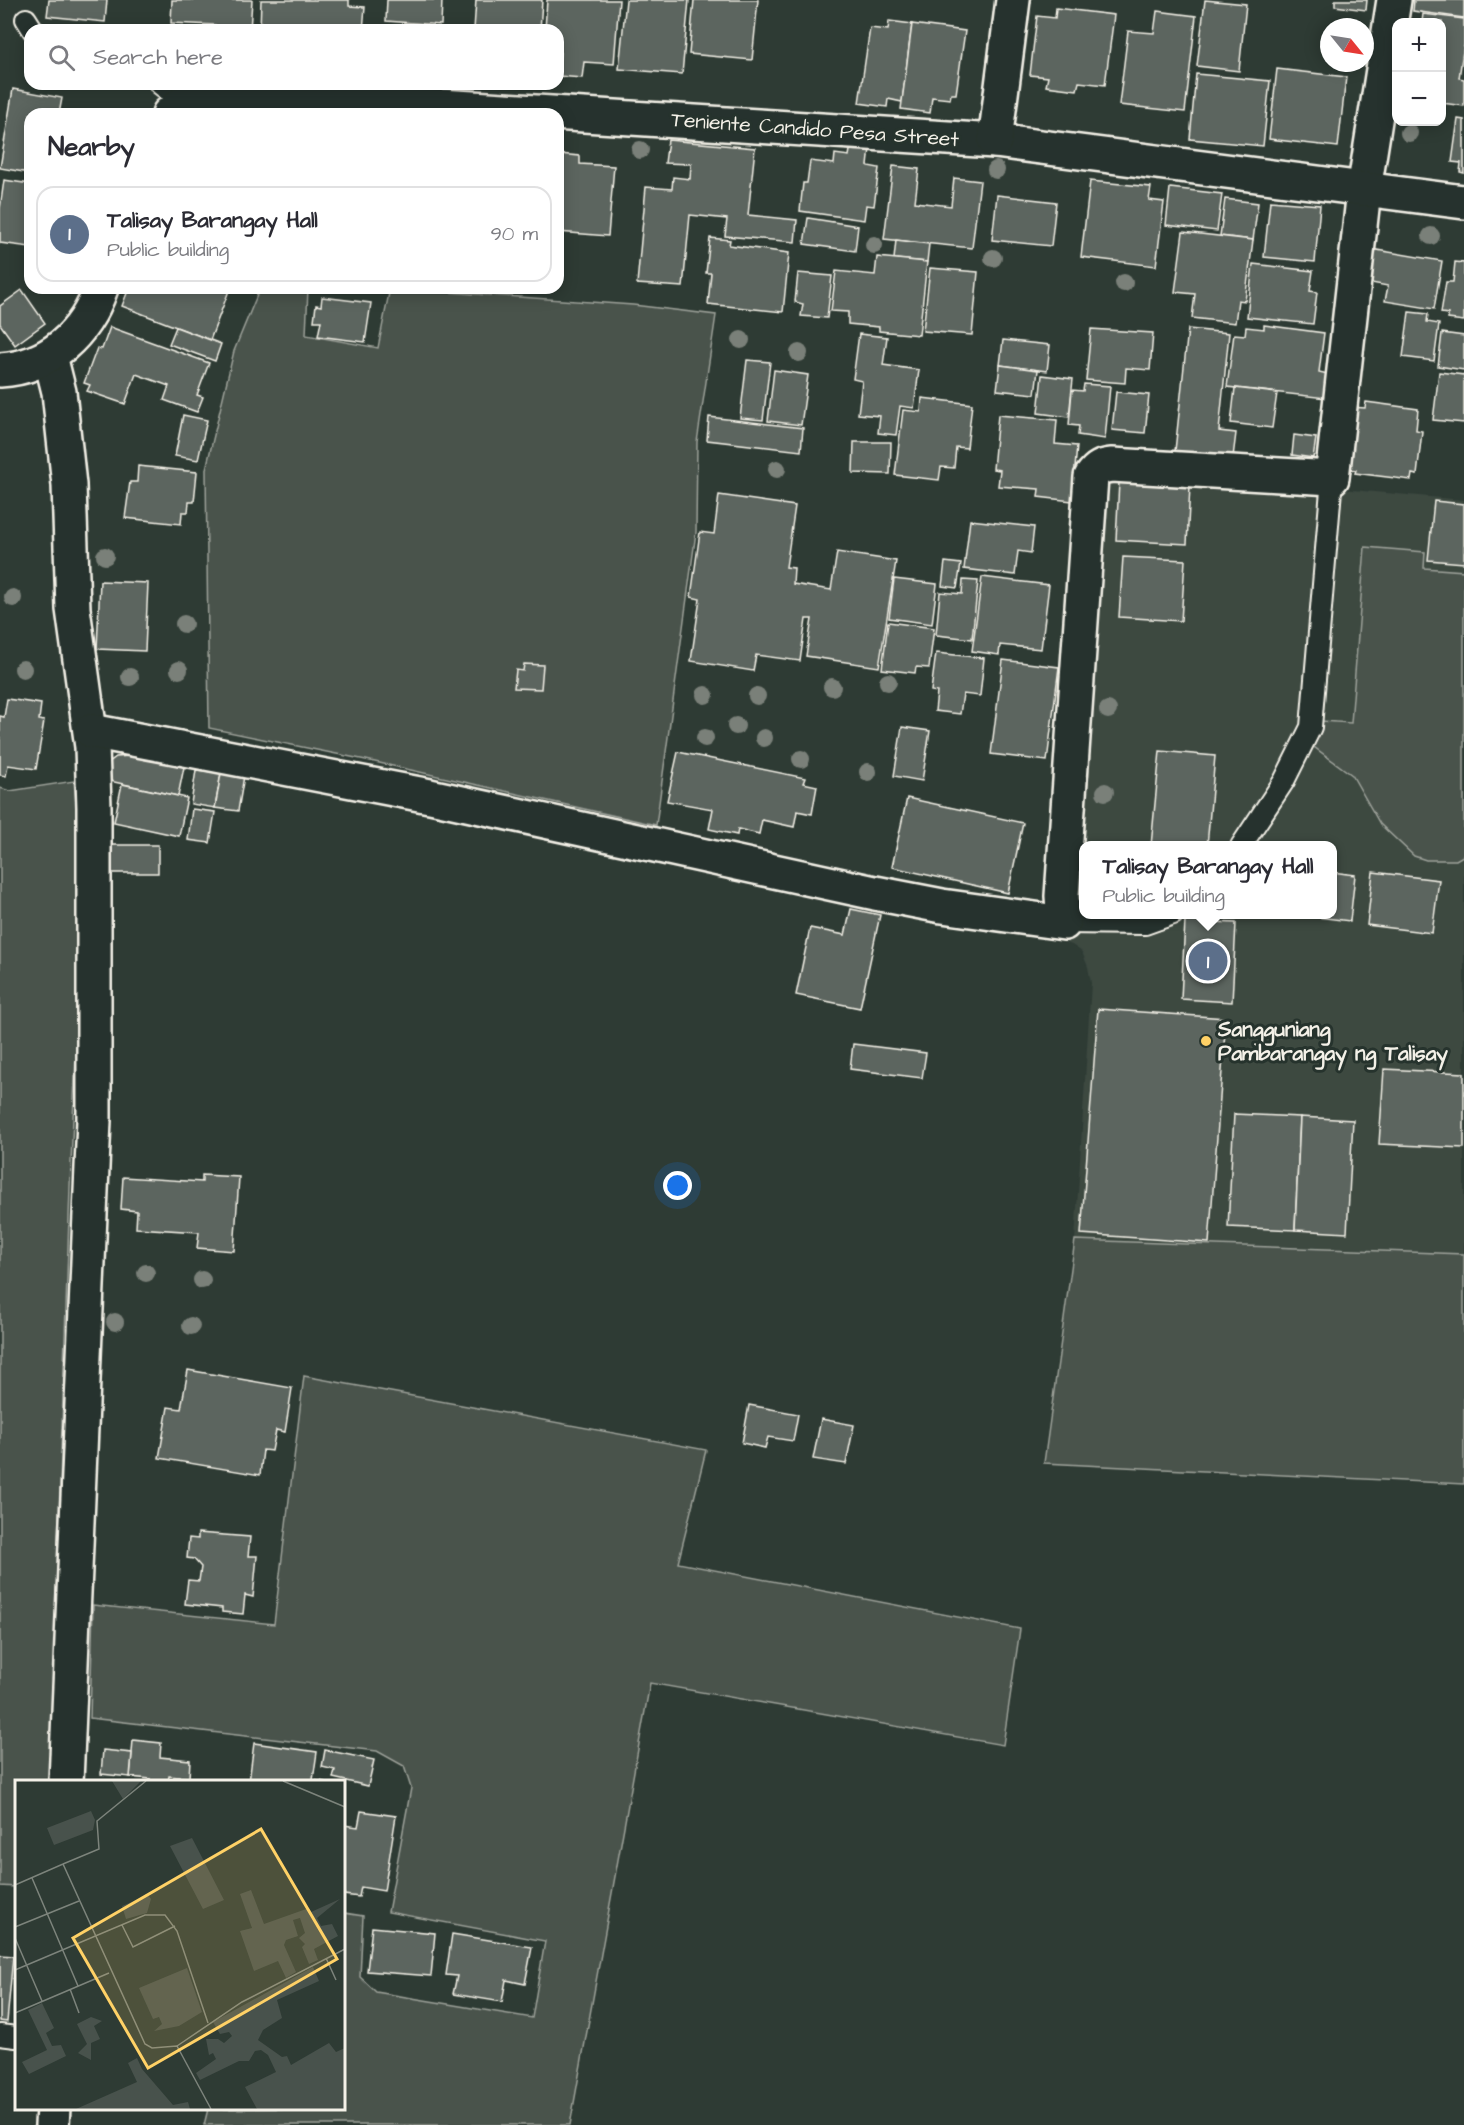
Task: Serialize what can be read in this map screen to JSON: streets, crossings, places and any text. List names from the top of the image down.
{
  "streets": {
    "street": ["Teniente Candido Pesa Street"]
  },
  "places": ["Sangguniang Pambarangay ng Talisay"],
  "north": "bottom right",
  "page": {
    "map_buttons": ["+", "−"],
    "search": "Search here",
    "heading": "Nearby",
    "list": [
      {
        "mark": "1",
        "name": "Talisay Barangay Hall",
        "note": "Public building",
        "value": "90 m"
      }
    ],
    "popup": ["Talisay Barangay Hall", "Public building"],
    "pins": "1"
  }
}
